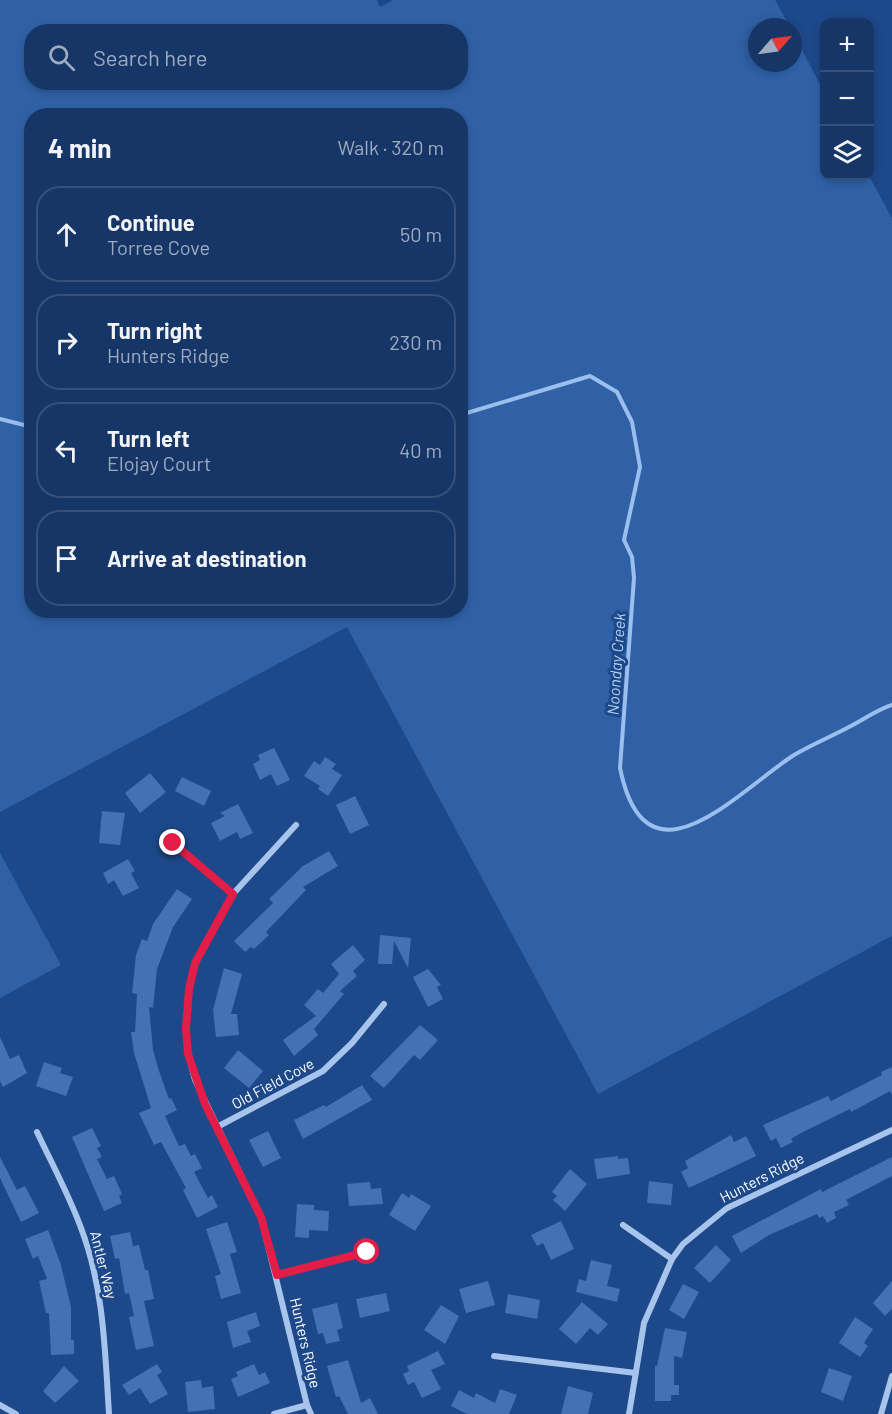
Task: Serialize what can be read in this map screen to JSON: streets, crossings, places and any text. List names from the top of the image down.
{
  "streets": {
    "street": ["Old Field Cove", "Hunters Ridge", "Antler Way"]
  },
  "crossings": [
    ["Old Field Cove", "Hunters Ridge"]
  ],
  "water": ["Noonday Creek"],
  "north": "top right",
  "page": {
    "map_buttons": ["+", "−"],
    "search": "Search here",
    "heading": ["4 min", "Walk · 320 m"],
    "list": [
      ["Continue", "Torree Cove", "50 m"],
      ["Turn right", "Hunters Ridge", "230 m"],
      ["Turn left", "Elojay Court", "40 m"],
      "Arrive at destination"
    ]
  }
}
